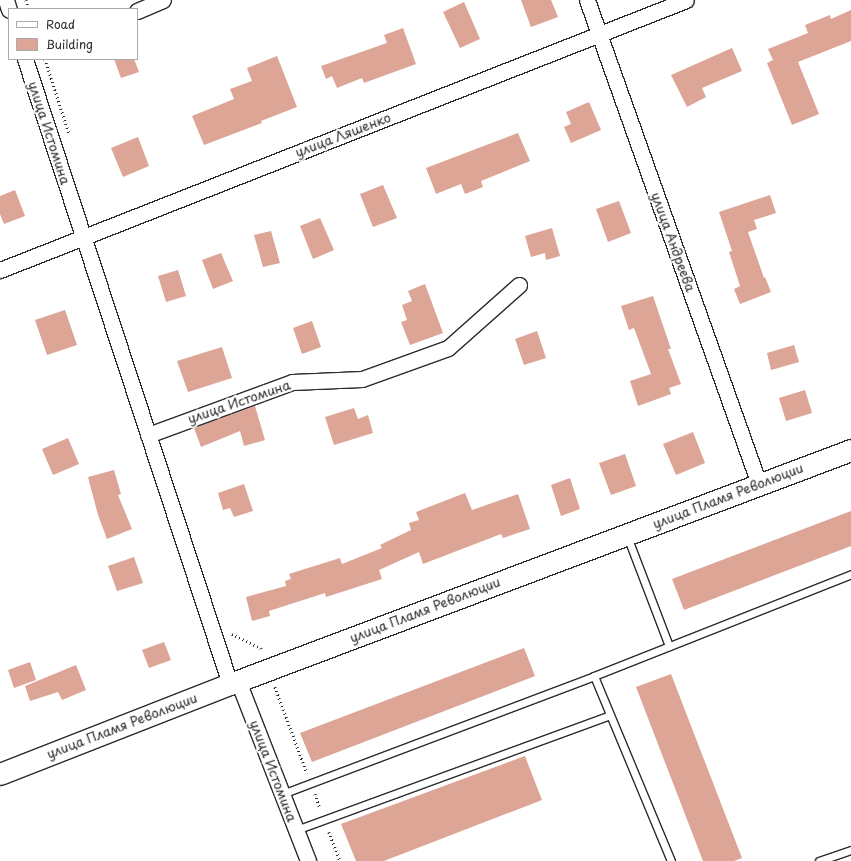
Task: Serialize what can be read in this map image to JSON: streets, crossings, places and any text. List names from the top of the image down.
{
  "streets": {
    "street": [
      "улица Истомина",
      "улица Ляшенко",
      "улица Андреева",
      "улица Пламя Революции"
    ]
  },
  "crossings": [
    ["улица Истомина", "улица Ляшенко"],
    ["улица Истомина", "улица Пламя Революции"],
    ["улица Ляшенко", "улица Андреева"],
    ["улица Андреева", "улица Пламя Революции"]
  ],
  "legend": ["Road", "Building"]
}
